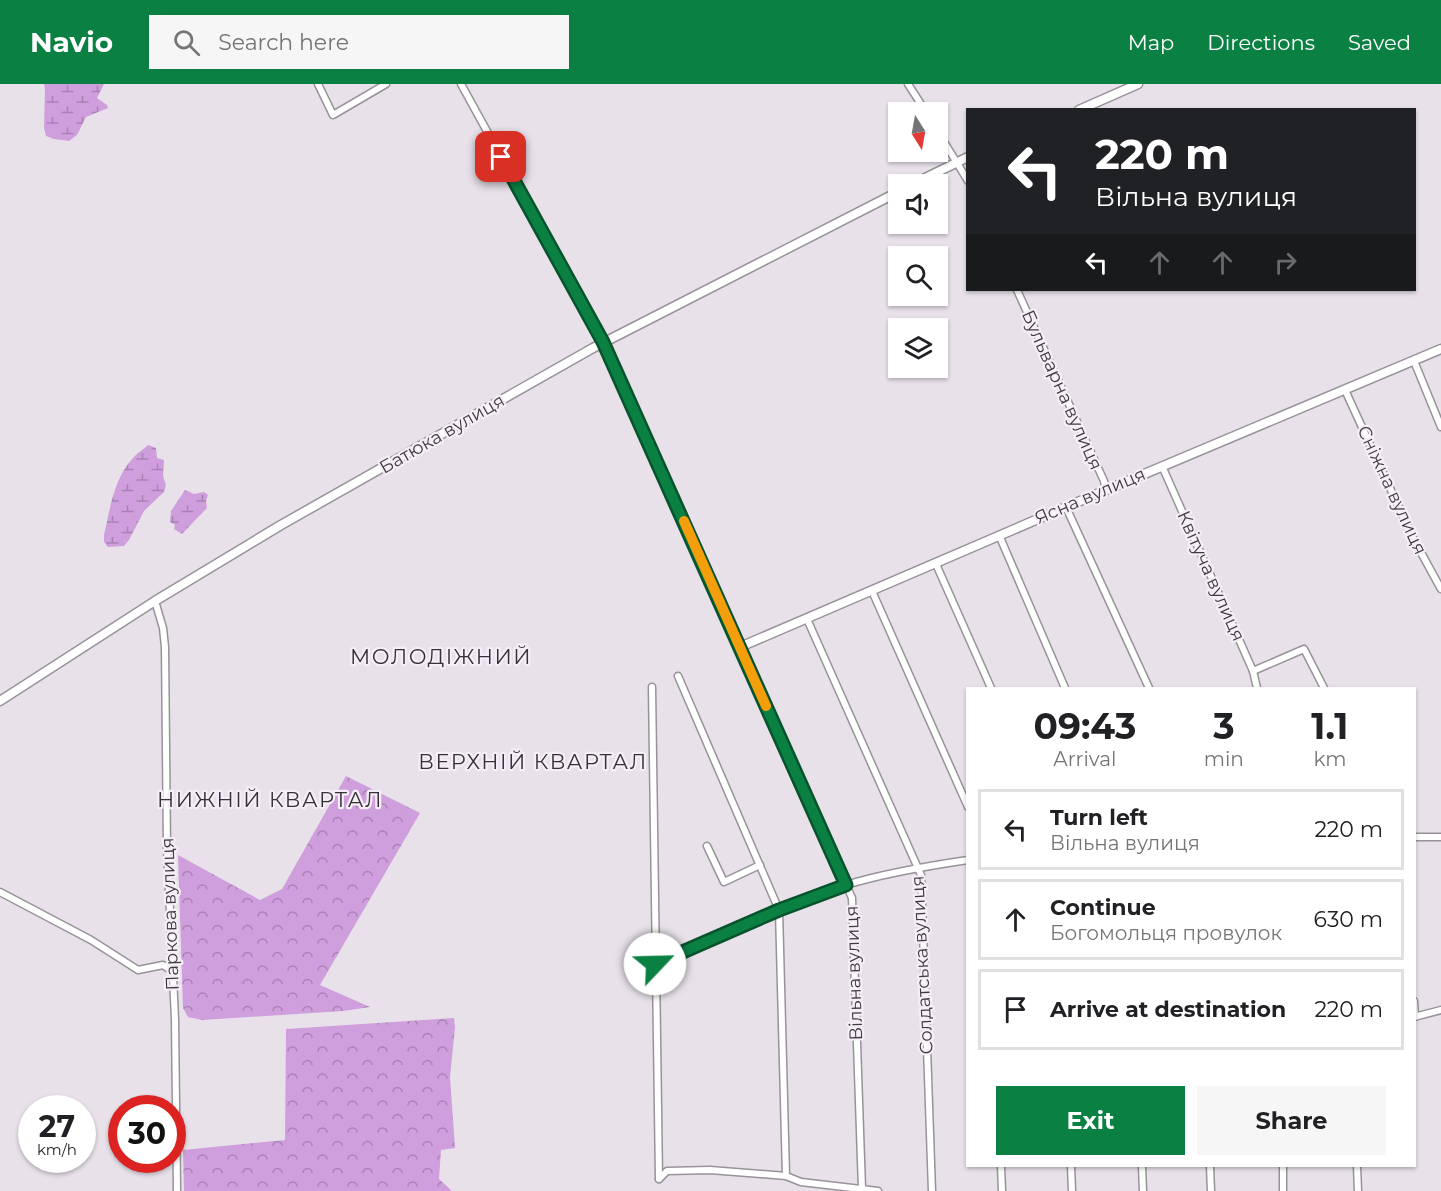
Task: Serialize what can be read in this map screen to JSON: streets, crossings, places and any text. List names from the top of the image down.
{
  "streets": {
    "street": [
      "Бульварна вулиця",
      "Батюка вулиця",
      "Сніжна вулиця",
      "Ясна вулиця",
      "Квітуча вулиця",
      "Паркова вулиця",
      "Солдатська вулиця",
      "Вільна вулиця"
    ]
  },
  "crossings": [
    ["Бульварна вулиця", "Ясна вулиця"],
    ["Батюка вулиця", "Паркова вулиця"],
    ["Батюка вулиця", "Вільна вулиця"],
    ["Сніжна вулиця", "Ясна вулиця"],
    ["Ясна вулиця", "Квітуча вулиця"],
    ["Ясна вулиця", "Солдатська вулиця"],
    ["Ясна вулиця", "Вільна вулиця"]
  ],
  "districts": ["МОЛОДІЖНИЙ", "ВЕРХНІЙ КВАРТАЛ", "НИЖНІЙ КВАРТАЛ"],
  "north": "bottom",
  "page": {
    "header": "Navio",
    "search": "Search here",
    "nav": ["Map", "Directions", "Saved"],
    "turn": ["220 m", "Вільна вулиця"],
    "eta": [
      "09:43",
      "Arrival",
      "3",
      "min",
      "1.1",
      "km"
    ],
    "list": [
      {
        "name": "Turn left",
        "note": "Вільна вулиця",
        "value": "220 m"
      },
      {
        "name": "Continue",
        "note": "Богомольця провулок",
        "value": "630 m"
      },
      {
        "name": "Arrive at destination",
        "value": "220 m"
      }
    ],
    "buttons": ["Exit", "Share"],
    "speed": "27 km/h",
    "limit": "30"
  }
}
